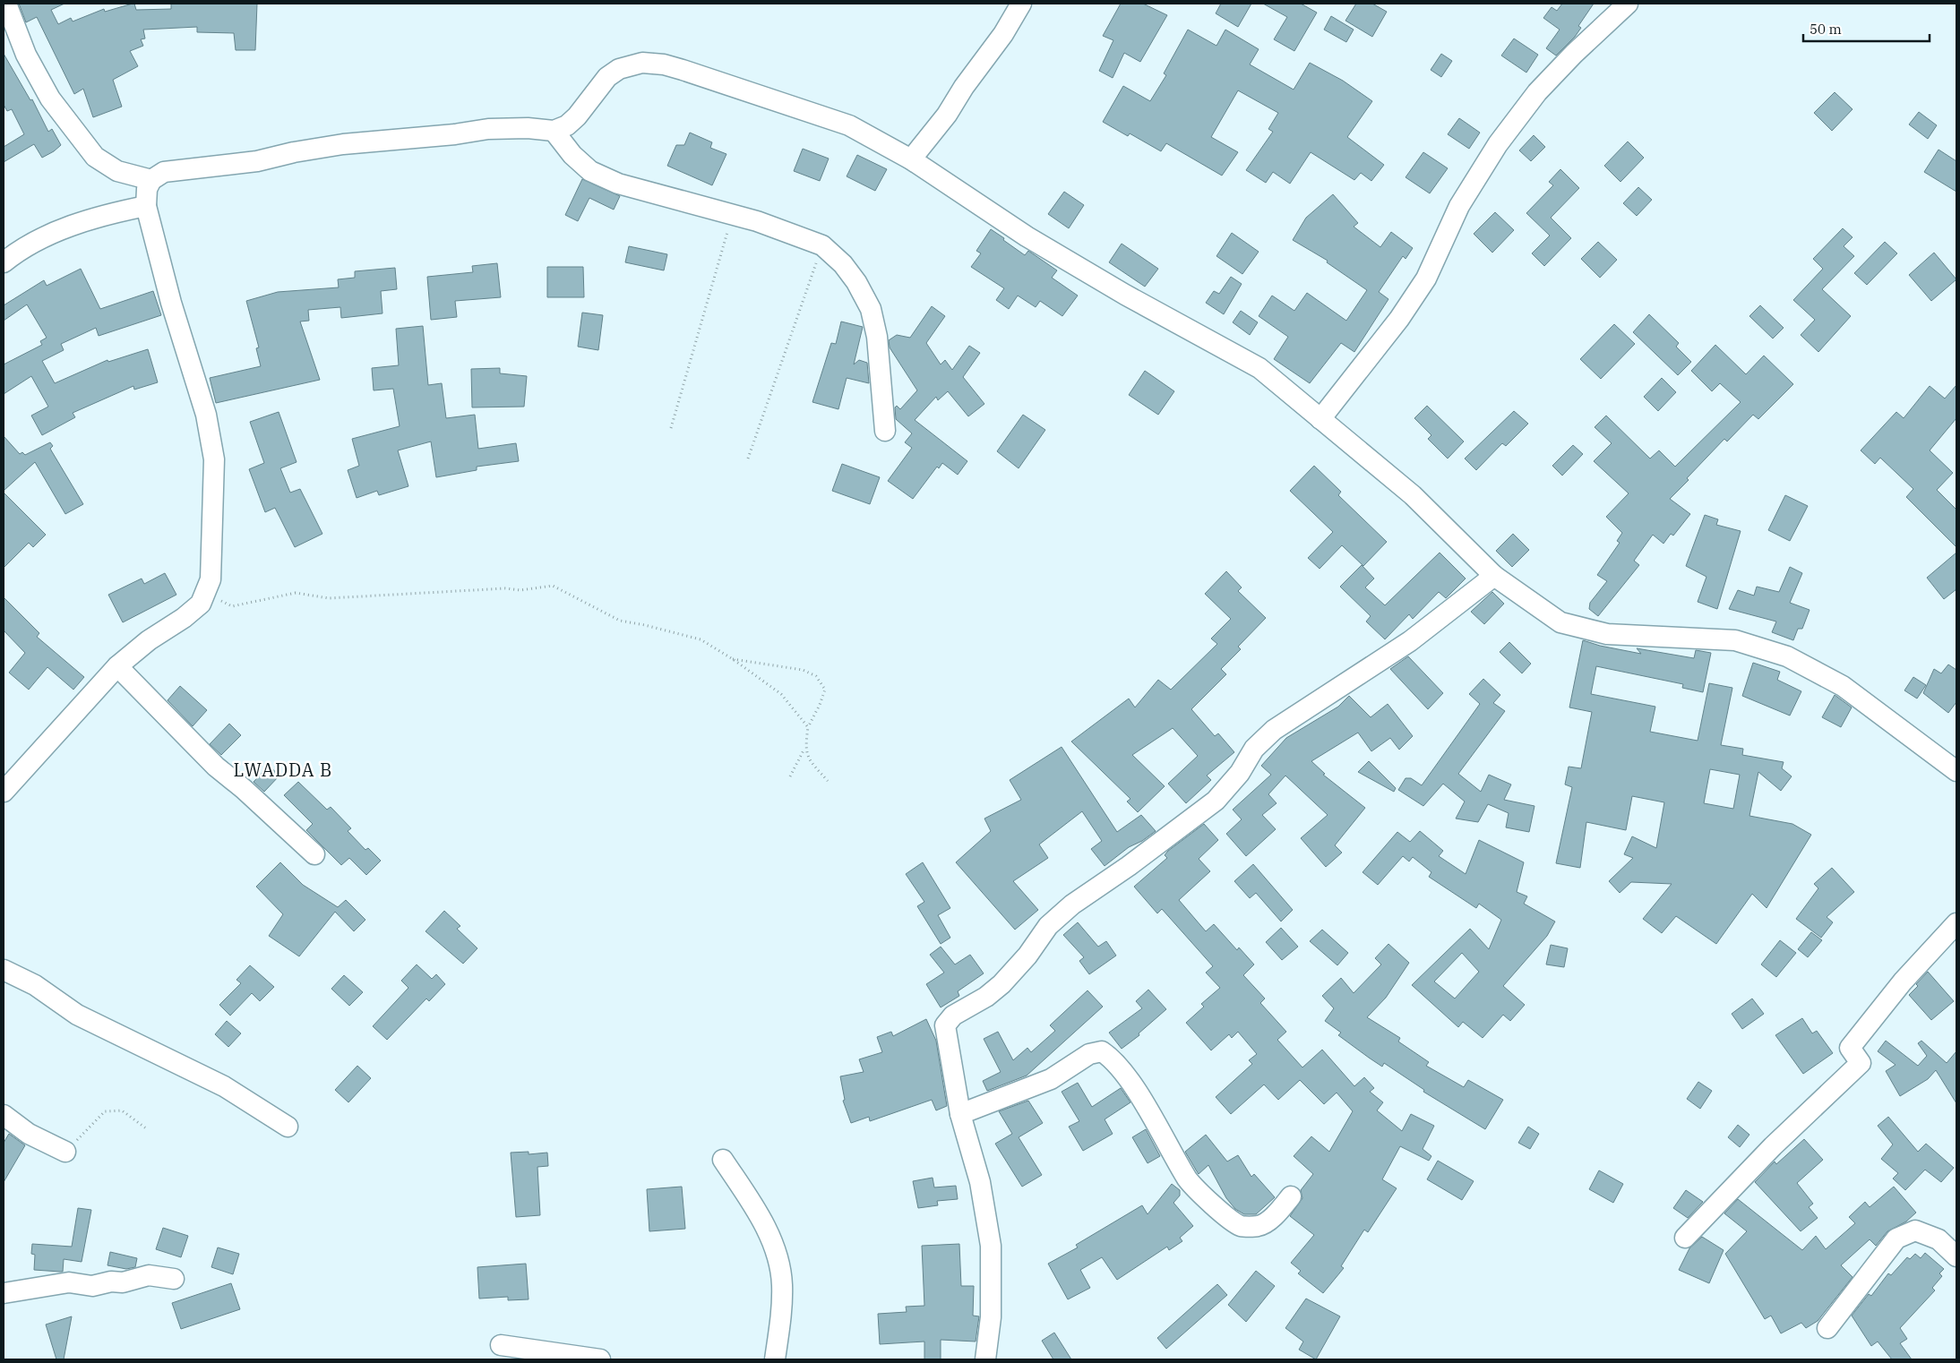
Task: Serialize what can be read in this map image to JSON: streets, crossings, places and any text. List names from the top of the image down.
{
  "districts": ["LWADDA B"],
  "scale_bar": "50 m"
}
